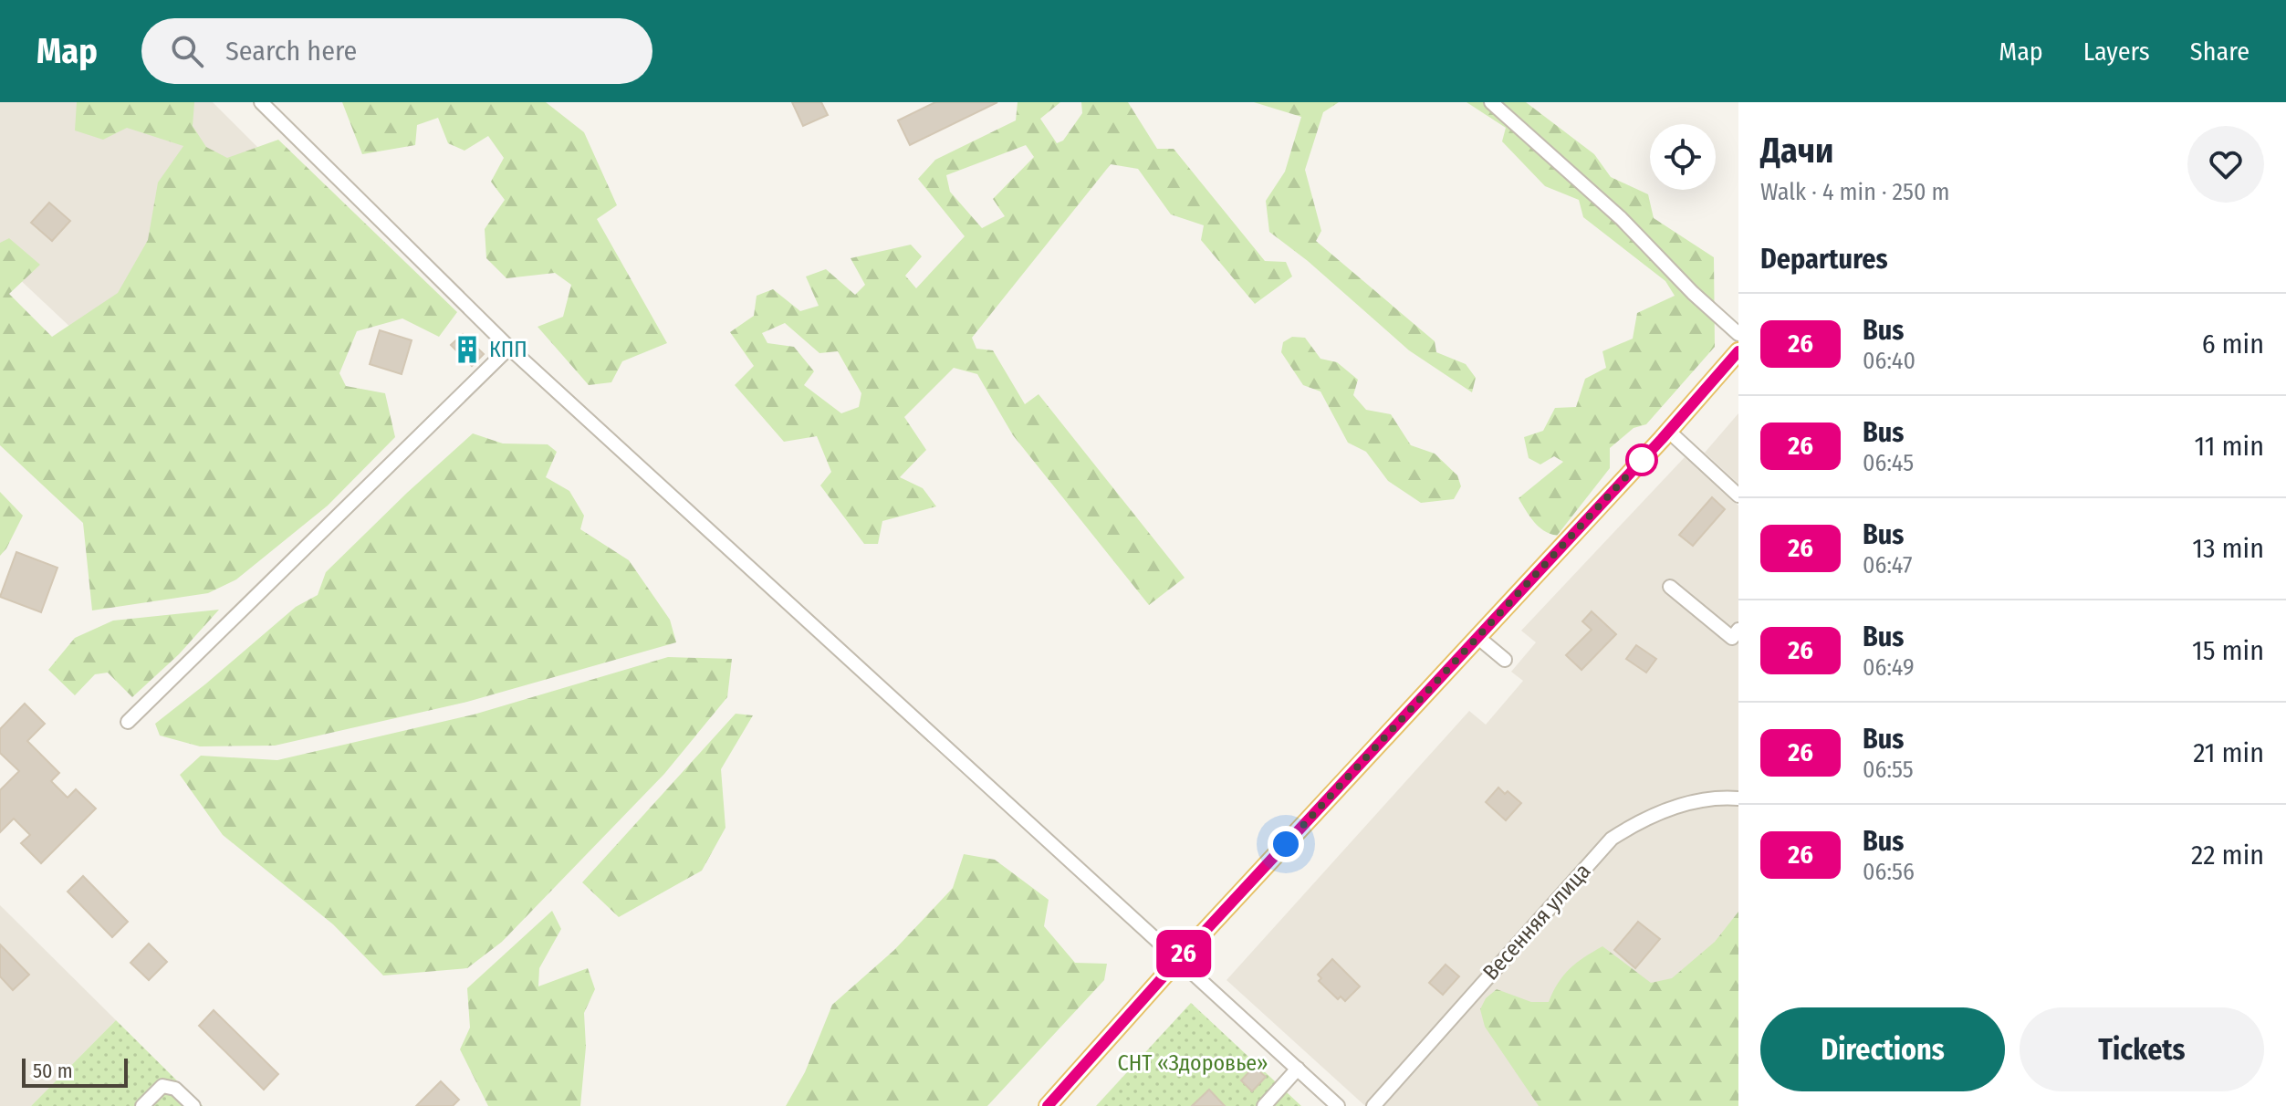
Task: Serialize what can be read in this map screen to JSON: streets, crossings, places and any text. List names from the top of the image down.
{
  "streets": {
    "street": ["Весенняя улица"]
  },
  "parks": ["СНТ «Здоровье»"],
  "places": {
    "building": ["КПП"]
  },
  "lines": ["bus line 26"],
  "scale_bar": "50 m",
  "page": {
    "header": "Map",
    "search": "Search here",
    "nav": ["Map", "Layers", "Share"],
    "on_map": "26",
    "heading": [
      ["Дачи", "Walk · 4 min · 250 m"],
      "Departures"
    ],
    "list": [
      {
        "mark": "26",
        "name": "Bus",
        "note": "06:40",
        "value": "6 min"
      },
      {
        "mark": "26",
        "name": "Bus",
        "note": "06:45",
        "value": "11 min"
      },
      {
        "mark": "26",
        "name": "Bus",
        "note": "06:47",
        "value": "13 min"
      },
      {
        "mark": "26",
        "name": "Bus",
        "note": "06:49",
        "value": "15 min"
      },
      {
        "mark": "26",
        "name": "Bus",
        "note": "06:55",
        "value": "21 min"
      },
      {
        "mark": "26",
        "name": "Bus",
        "note": "06:56",
        "value": "22 min"
      }
    ],
    "buttons": ["Directions", "Tickets"],
    "scale": "50 m"
  }
}
